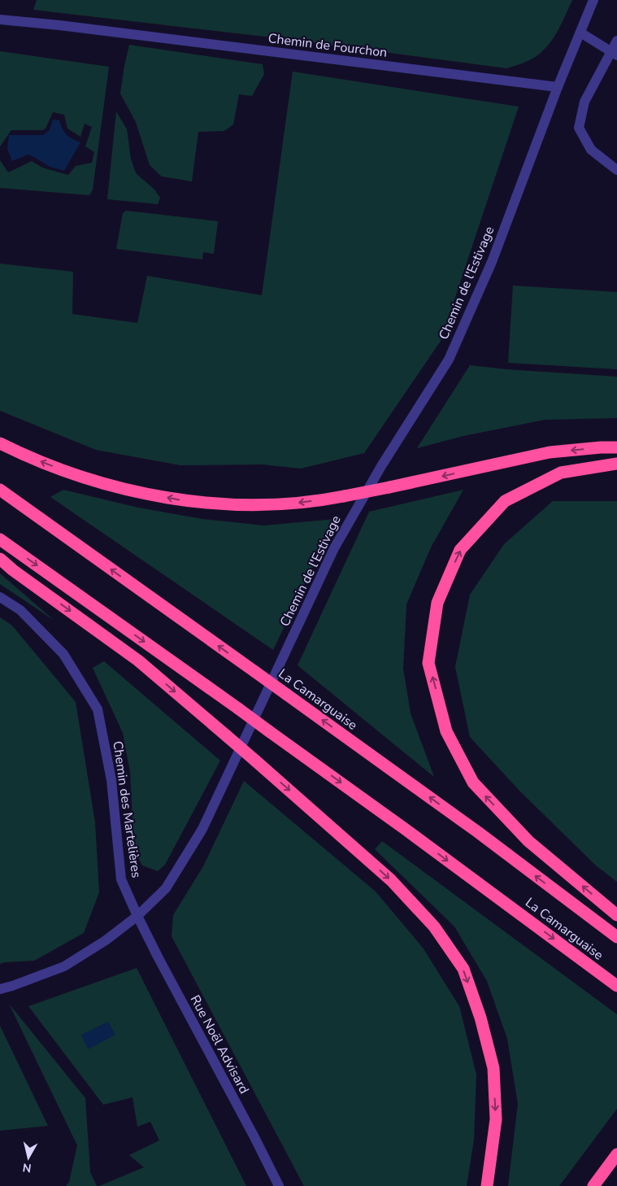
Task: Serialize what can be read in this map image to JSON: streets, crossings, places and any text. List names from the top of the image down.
{
  "streets": {
    "highway": ["La Camarguaise"],
    "street": [
      "Chemin de Fourchon",
      "Chemin de l'Estivage",
      "Chemin des Martelières",
      "Rue Noël Advisard"
    ]
  },
  "crossings": [
    ["Chemin de Fourchon", "Chemin de l'Estivage"],
    ["Chemin de l'Estivage", "Chemin des Martelières"],
    ["Chemin de l'Estivage", "Rue Noël Advisard"],
    ["Chemin des Martelières", "Rue Noël Advisard"]
  ],
  "north": "bottom"
}
